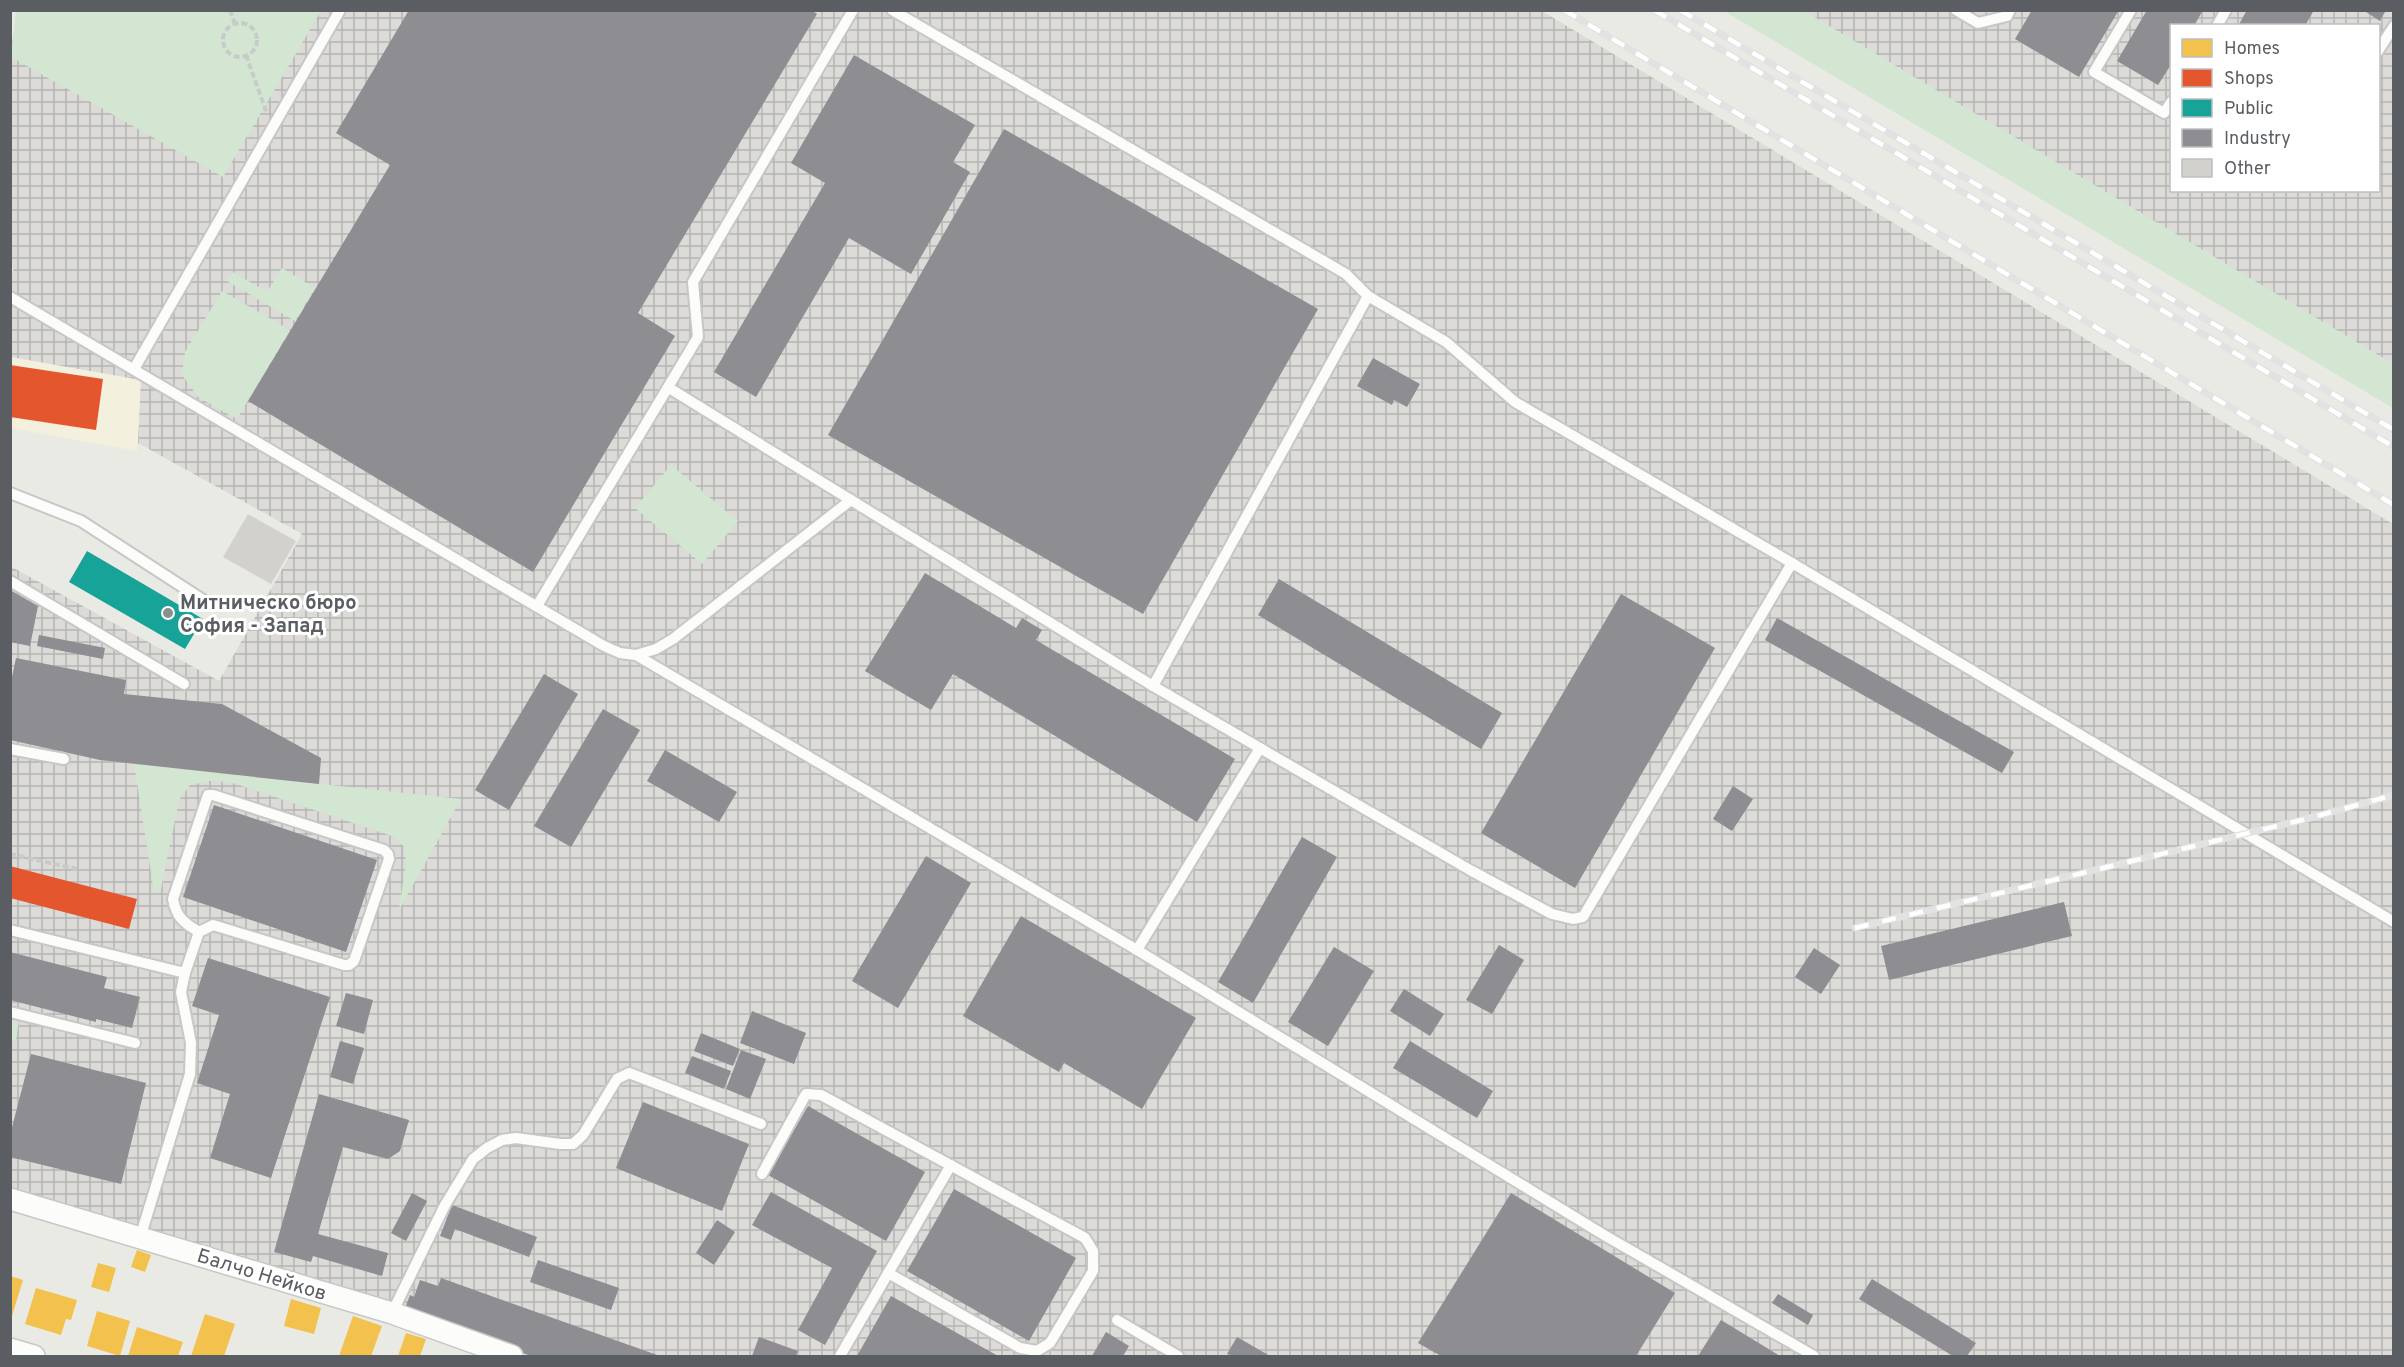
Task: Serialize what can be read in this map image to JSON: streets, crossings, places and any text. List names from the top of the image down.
{
  "streets": {
    "street": ["Балчо Нейков"]
  },
  "places": ["Митническо бюро София - Запад"],
  "legend": [
    "Homes",
    "Shops",
    "Public",
    "Industry",
    "Other"
  ]
}
